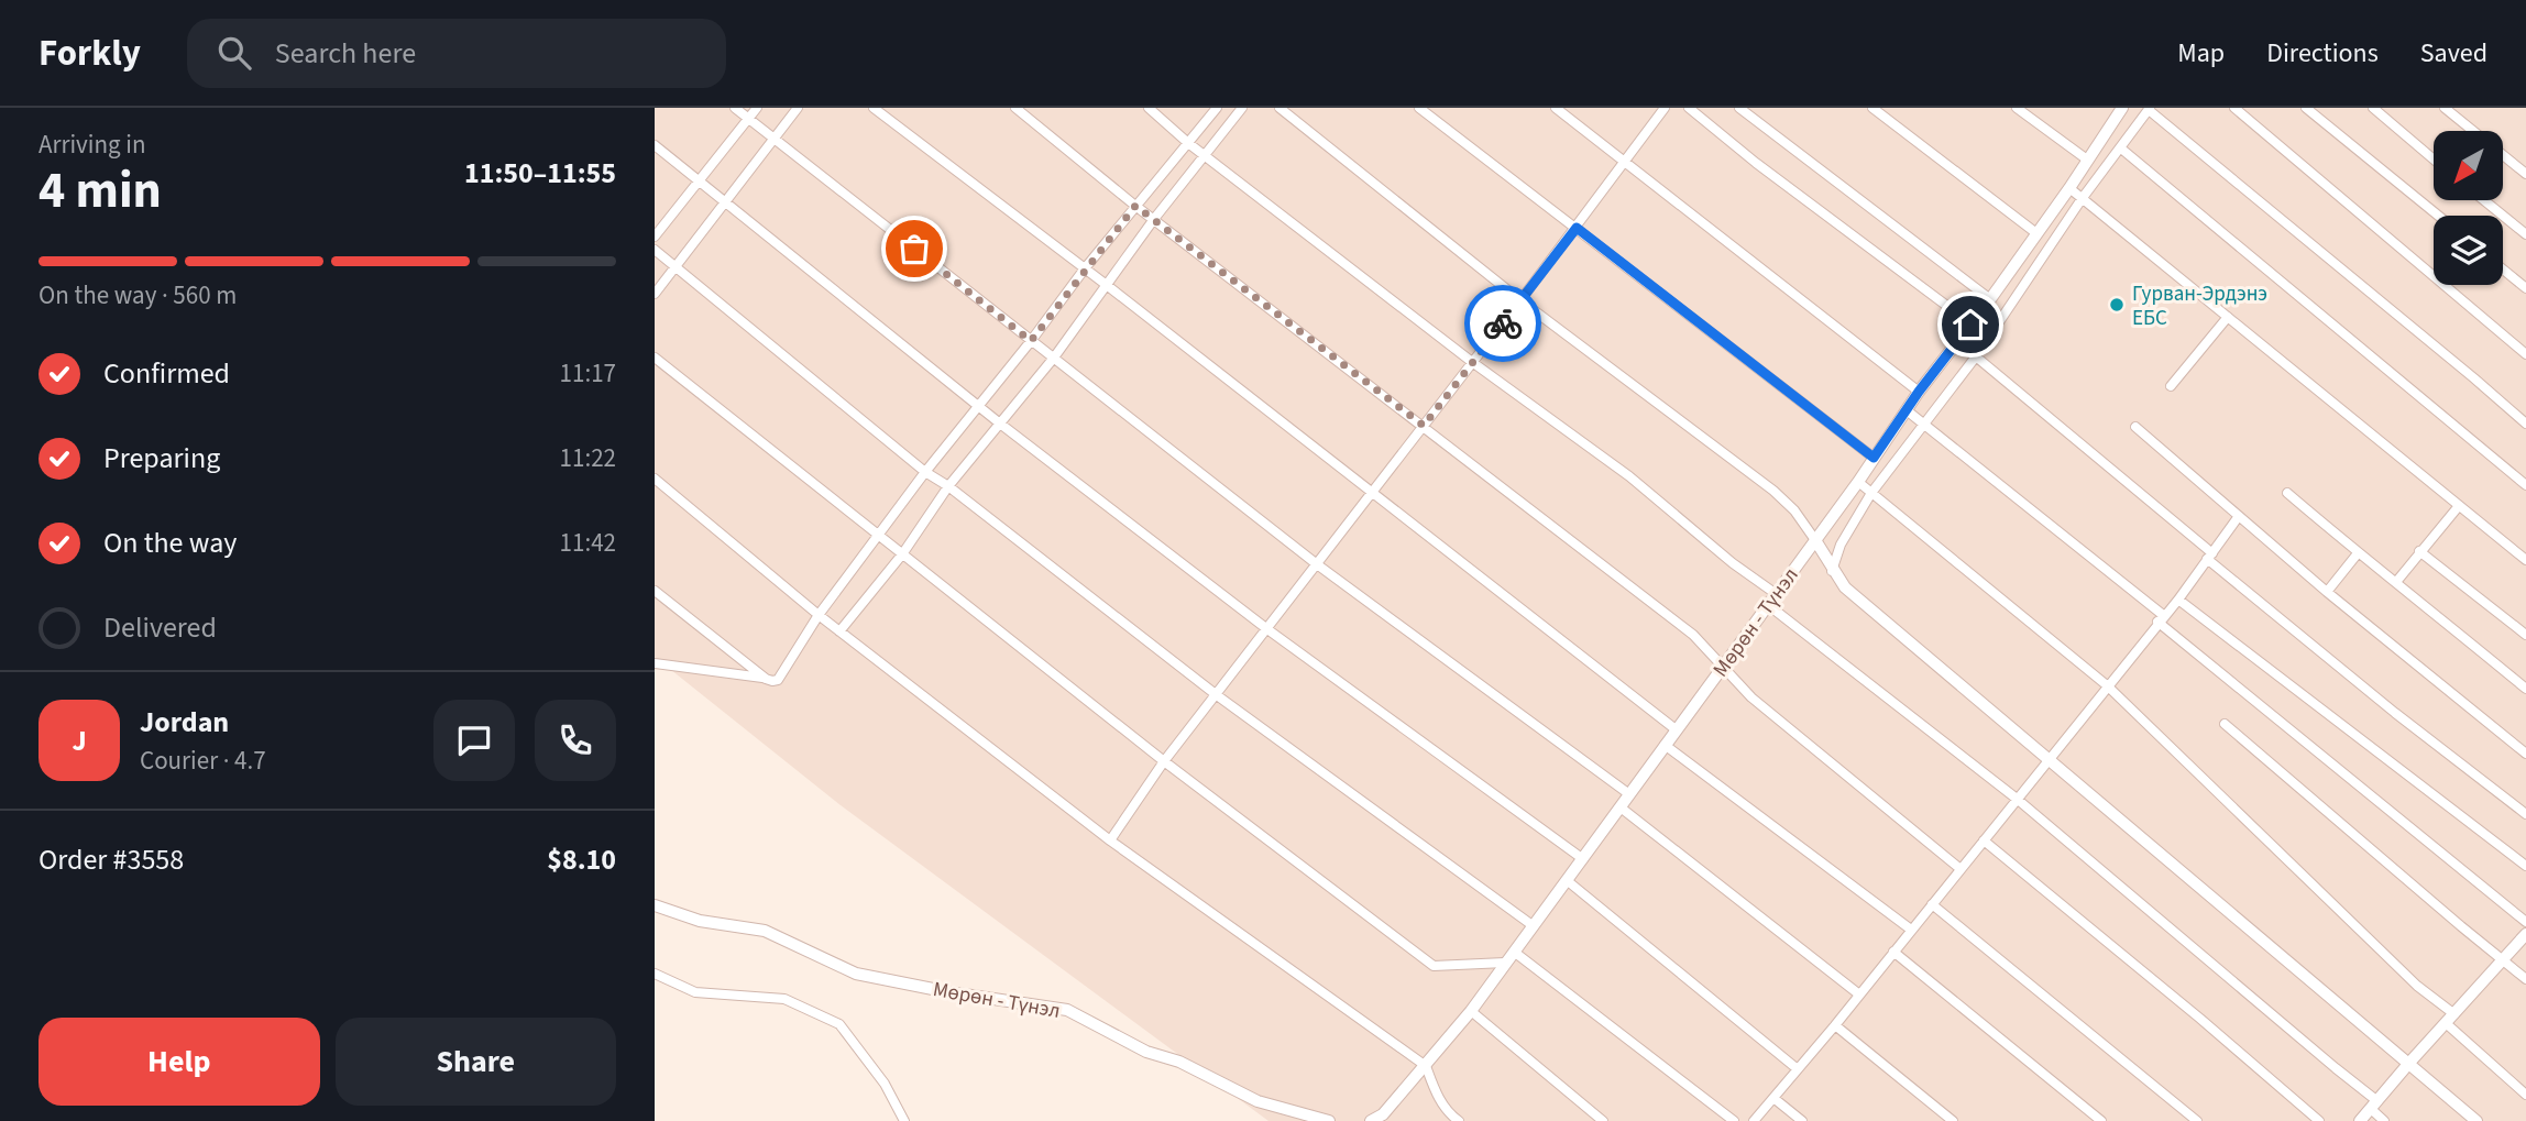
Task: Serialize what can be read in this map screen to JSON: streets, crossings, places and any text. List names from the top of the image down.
{
  "streets": {
    "street": ["Мөрөн - Түнэл"]
  },
  "places": ["Гурван-Эрдэнэ ЕБС"],
  "north": "bottom left",
  "page": {
    "header": "Forkly",
    "search": "Search here",
    "nav": ["Map", "Directions", "Saved"],
    "heading": ["4 min", "Arriving in", "11:50–11:55"],
    "panel": [
      "Jordan",
      "Courier · 4.7",
      "Order #3558",
      "$8.10"
    ],
    "bar": "On the way · 560 m",
    "list": [
      ["Confirmed", "11:17"],
      ["Preparing", "11:22"],
      ["On the way", "11:42"],
      "Delivered"
    ],
    "round": "J",
    "buttons": ["Help", "Share"]
  }
}
